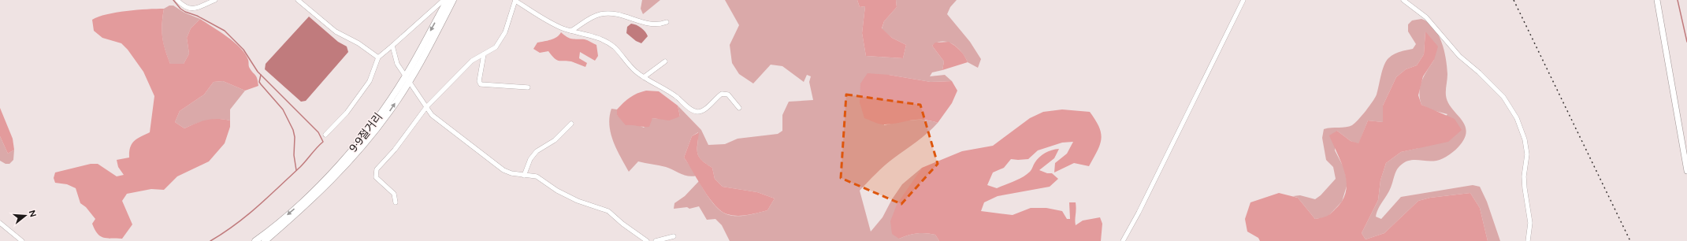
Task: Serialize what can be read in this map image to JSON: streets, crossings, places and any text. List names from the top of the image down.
{
  "streets": {
    "highway": ["9·9절거리"]
  },
  "north": "right"
}
